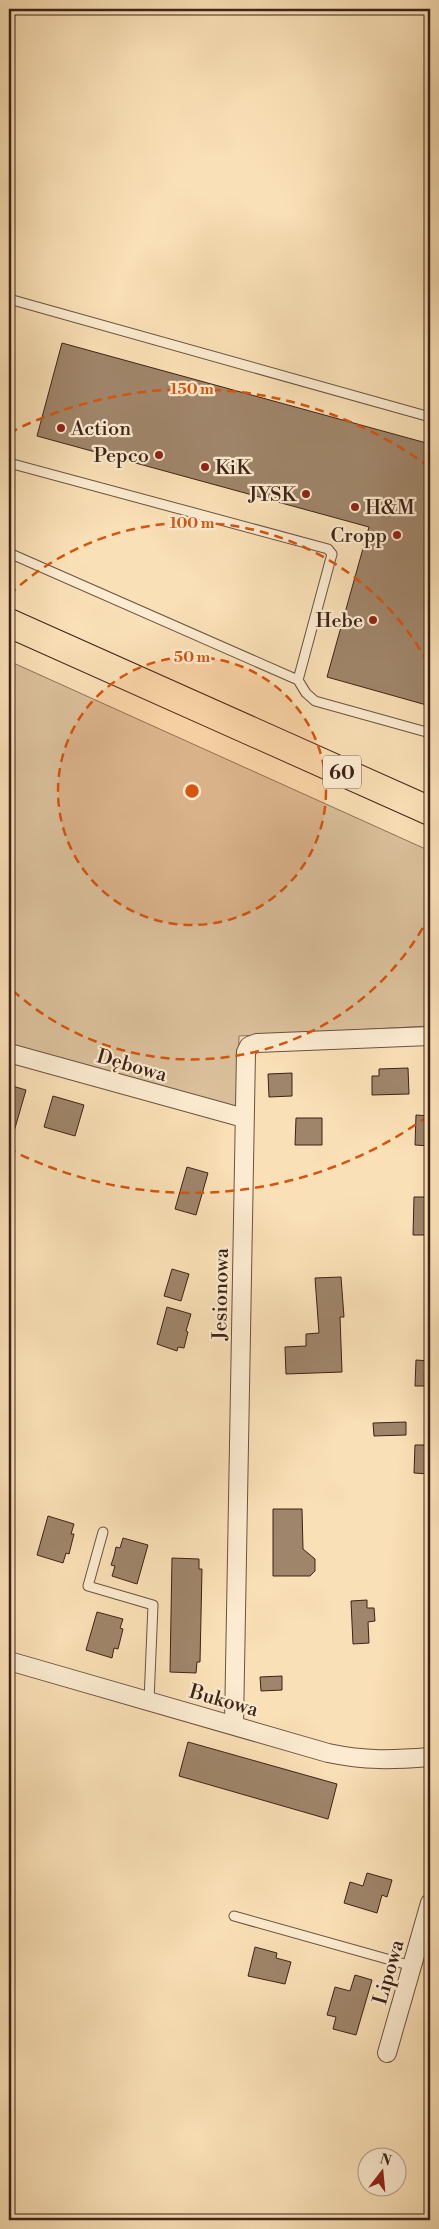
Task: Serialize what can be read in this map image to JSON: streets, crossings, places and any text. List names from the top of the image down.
{
  "streets": {
    "main road": ["60"],
    "street": [
      "Dębowa",
      "Jesionowa",
      "Bukowa",
      "Lipowa"
    ]
  },
  "crossings": [
    ["Dębowa", "Jesionowa"],
    ["Jesionowa", "Bukowa"]
  ],
  "places": [
    "Action",
    "Pepco",
    "KiK",
    "JYSK",
    "H&M",
    "Cropp",
    "Hebe"
  ],
  "north": "top",
  "rings": ["150 m", "100 m", "50 m"]
}
